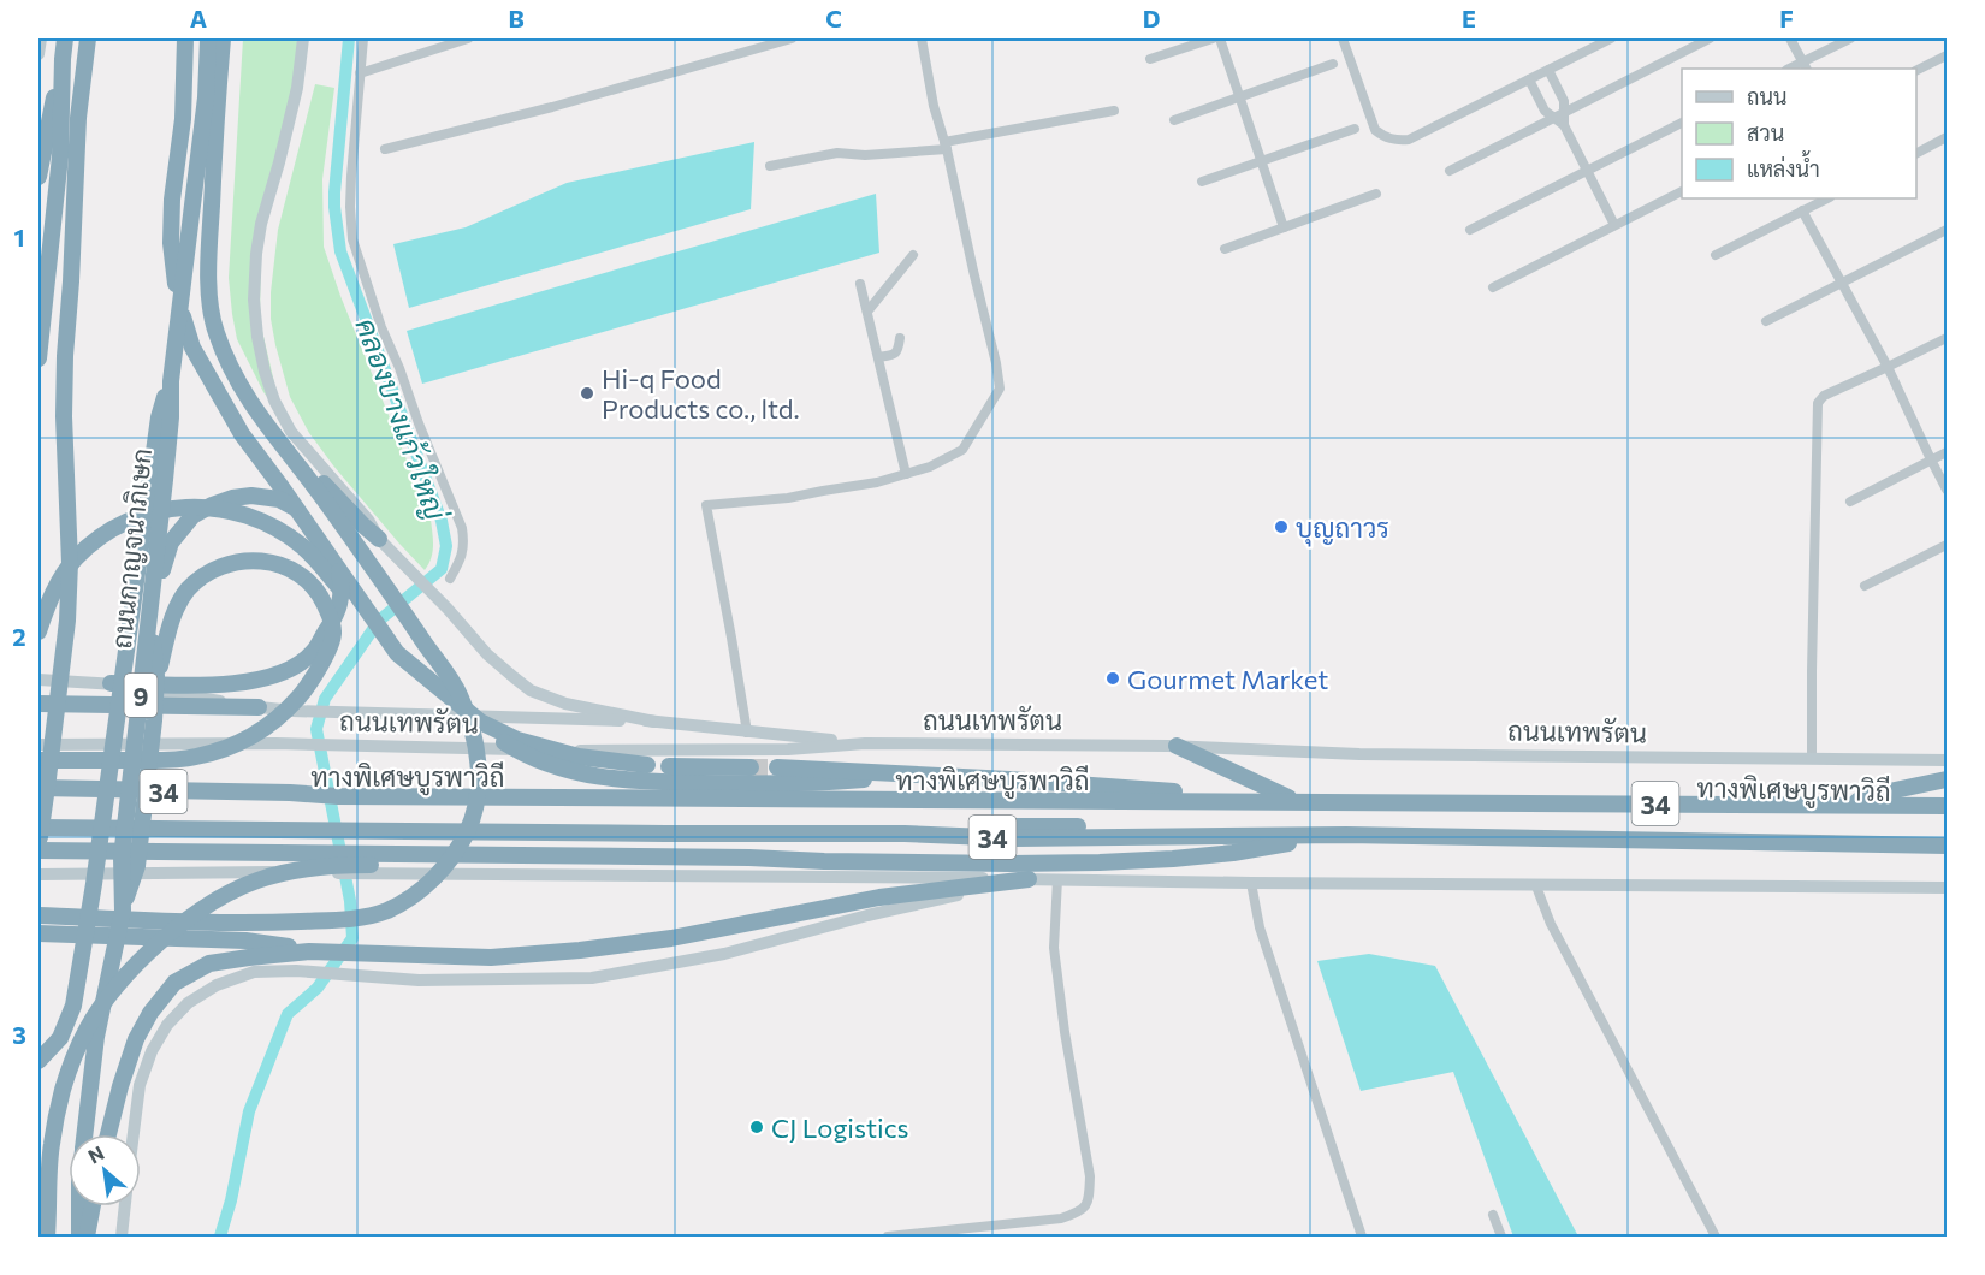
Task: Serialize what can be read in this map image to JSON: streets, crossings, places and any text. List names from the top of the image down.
{
  "streets": {
    "highway": [
      "ถนนกาญจนาภิเษก",
      "9",
      "ทางพิเศษบูรพาวิถี",
      "34"
    ],
    "main road": ["ถนนเทพรัตน"]
  },
  "water": ["คลองบางแก้วใหญ่"],
  "places": [
    "Hi-q Food Products co., ltd.",
    "บุญถาวร",
    "Gourmet Market",
    "CJ Logistics"
  ],
  "legend": ["ถนน", "สวน", "แหล่งน้ำ"],
  "north": "top left",
  "grid": {
    "columns": [
      "A",
      "B",
      "C",
      "D",
      "E",
      "F"
    ],
    "rows": ["1", "2", "3"]
  }
}
